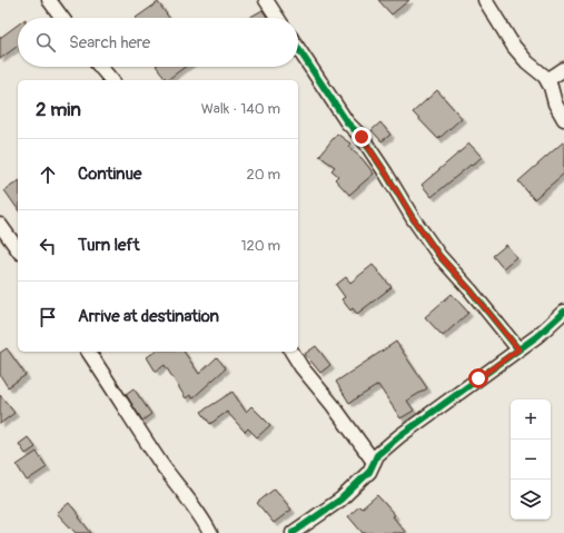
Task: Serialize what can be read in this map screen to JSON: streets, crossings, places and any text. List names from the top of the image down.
{
  "page": {
    "search": "Search here",
    "heading": ["2 min", "Walk · 140 m"],
    "list": [
      ["Continue", "20 m"],
      ["Turn left", "120 m"],
      "Arrive at destination"
    ],
    "map_buttons": ["+", "−"]
  }
}
